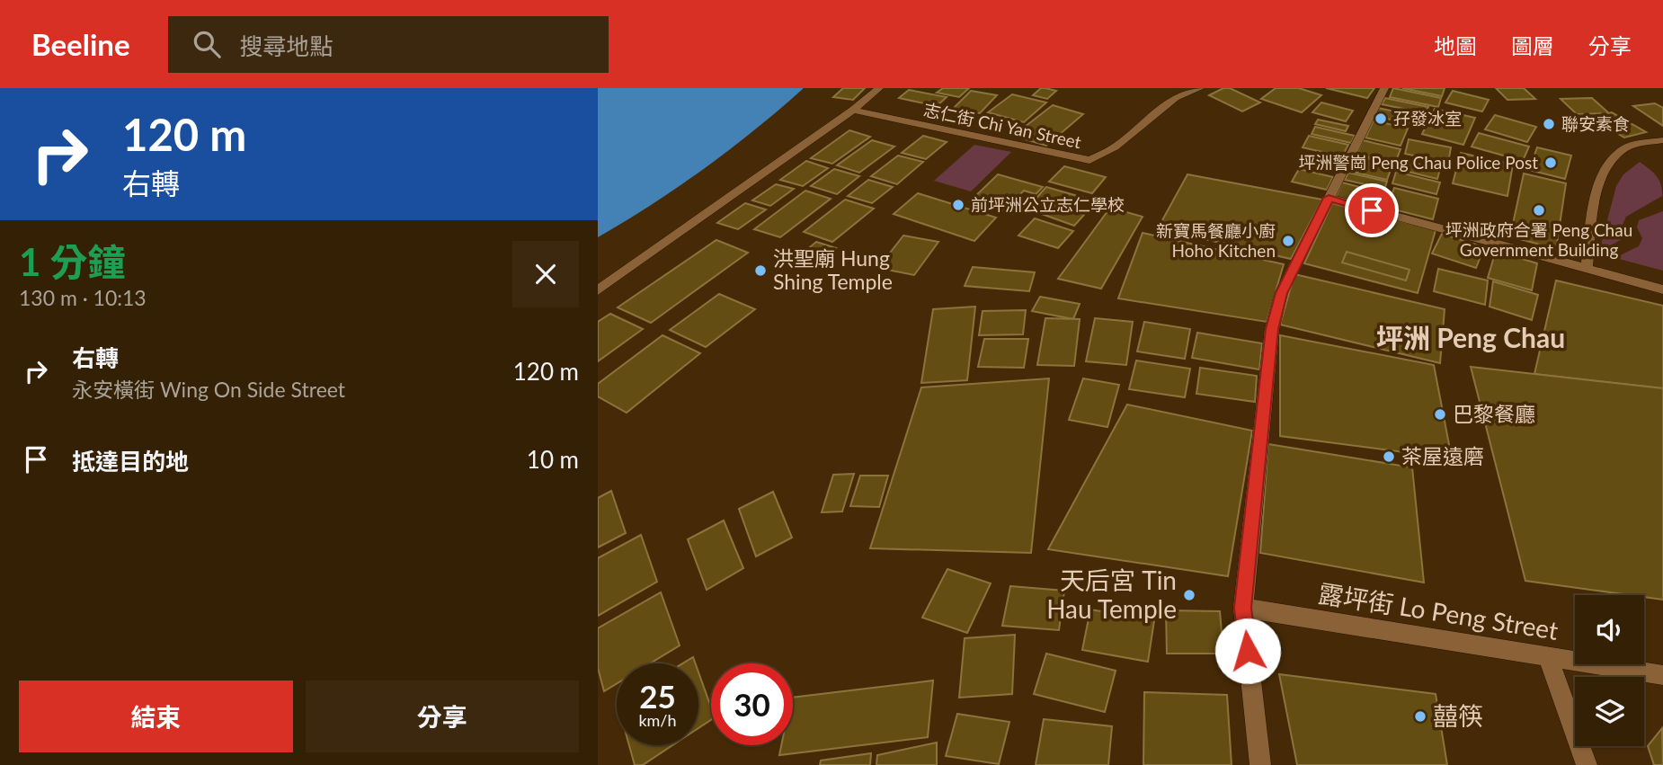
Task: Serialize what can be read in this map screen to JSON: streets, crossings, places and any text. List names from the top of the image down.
{
  "streets": {
    "street": ["志仁街 Chi Yan Street", "露坪街 Lo Peng Street"]
  },
  "districts": ["坪洲 Peng Chau"],
  "places": [
    "孖發冰室",
    "聯安素食",
    "坪洲警崗 Peng Chau Police Post",
    "前坪洲公立志仁學校",
    "坪洲政府合署 Peng Chau Government Building",
    "新寶馬餐廳小廚 Hoho Kitchen",
    "洪聖廟 Hung Shing Temple",
    "巴黎餐廳",
    "茶屋遠磨",
    "天后宮 Tin Hau Temple",
    "囍筷"
  ],
  "page": {
    "header": "Beeline",
    "search": "搜尋地點",
    "nav": ["地圖", "圖層", "分享"],
    "turn": ["120 m", "右轉"],
    "heading": ["1 分鐘", "130 m · 10:13"],
    "list": [
      {
        "name": "右轉",
        "note": "永安橫街 Wing On Side Street",
        "value": "120 m"
      },
      {
        "name": "抵達目的地",
        "value": "10 m"
      }
    ],
    "speed": "25 km/h",
    "limit": "30",
    "buttons": ["結束", "分享"]
  }
}
